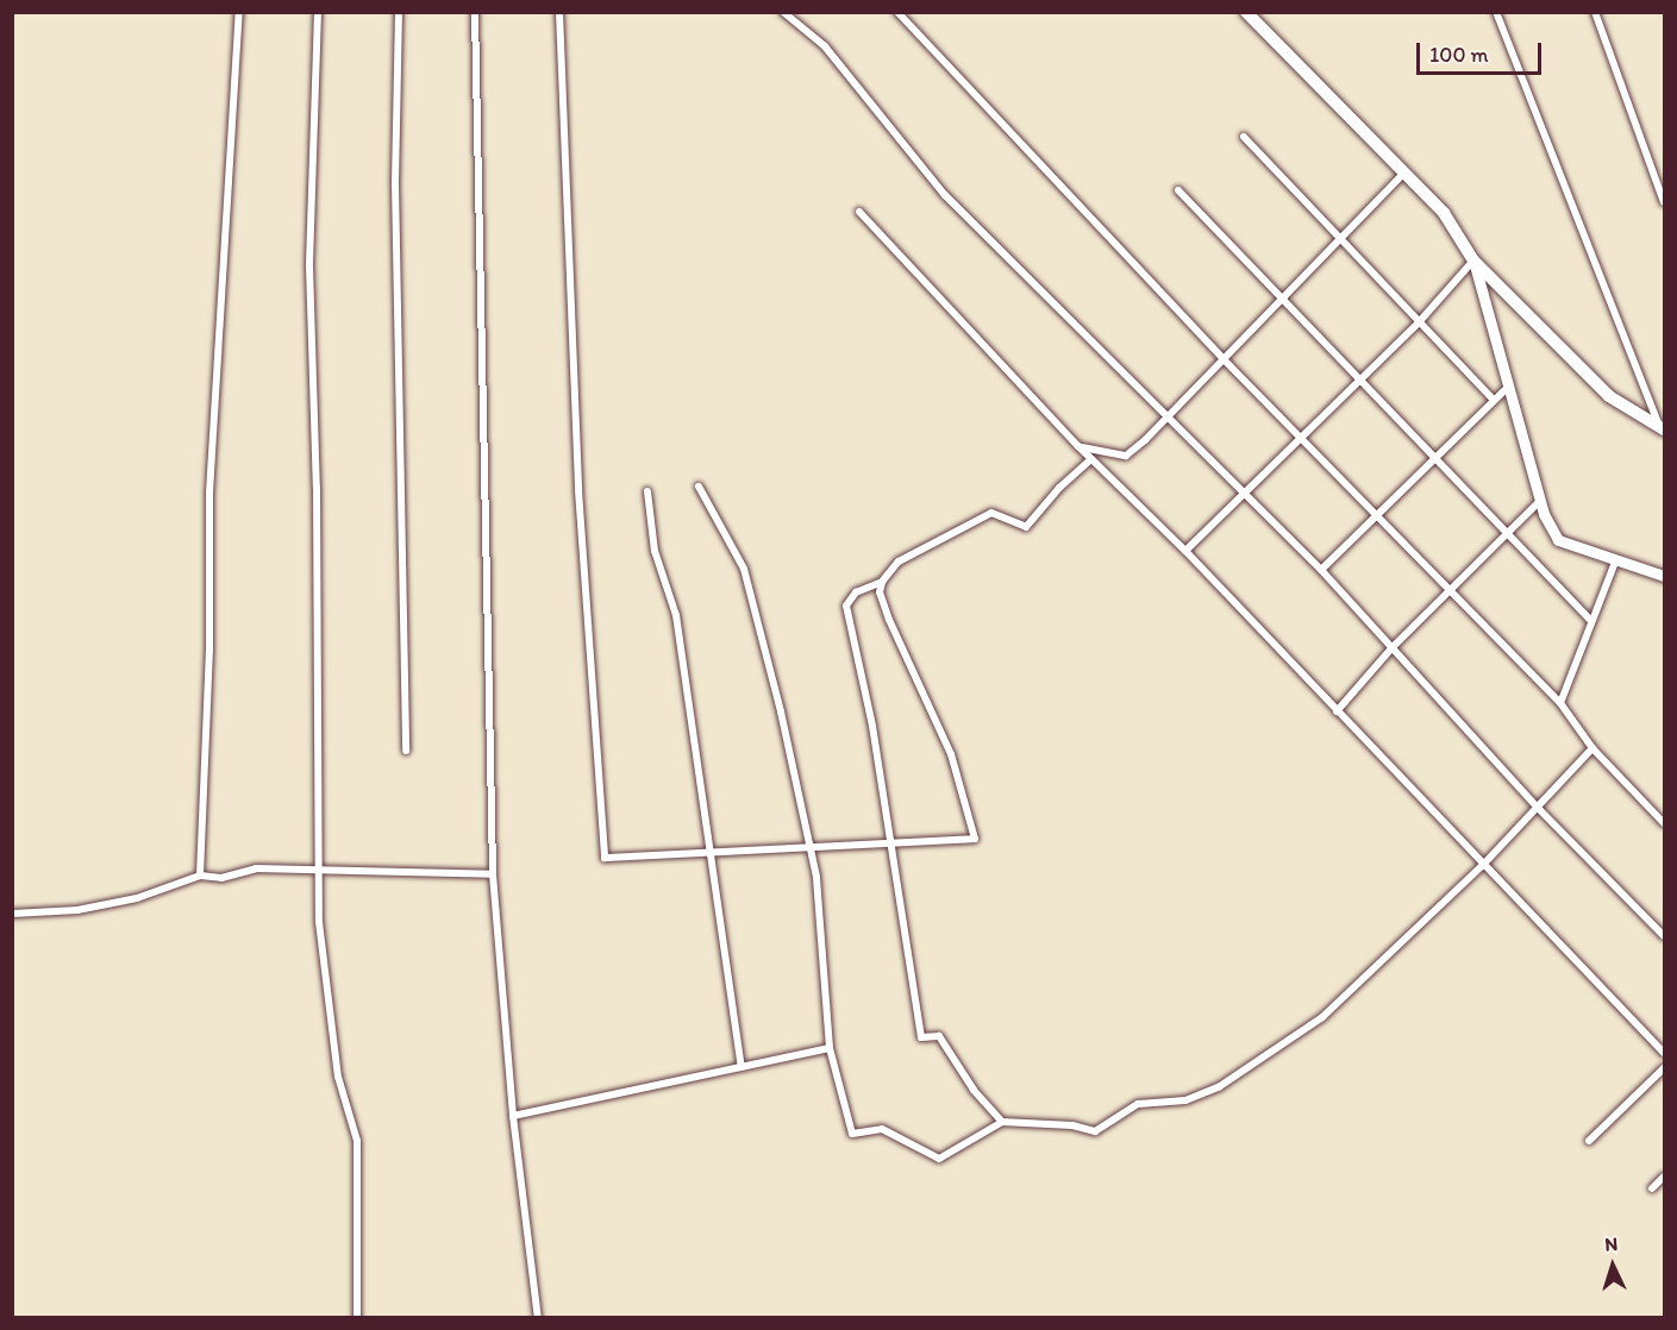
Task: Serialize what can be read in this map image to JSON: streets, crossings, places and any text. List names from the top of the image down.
{
  "scale_bar": "100 m",
  "north": "top"
}
